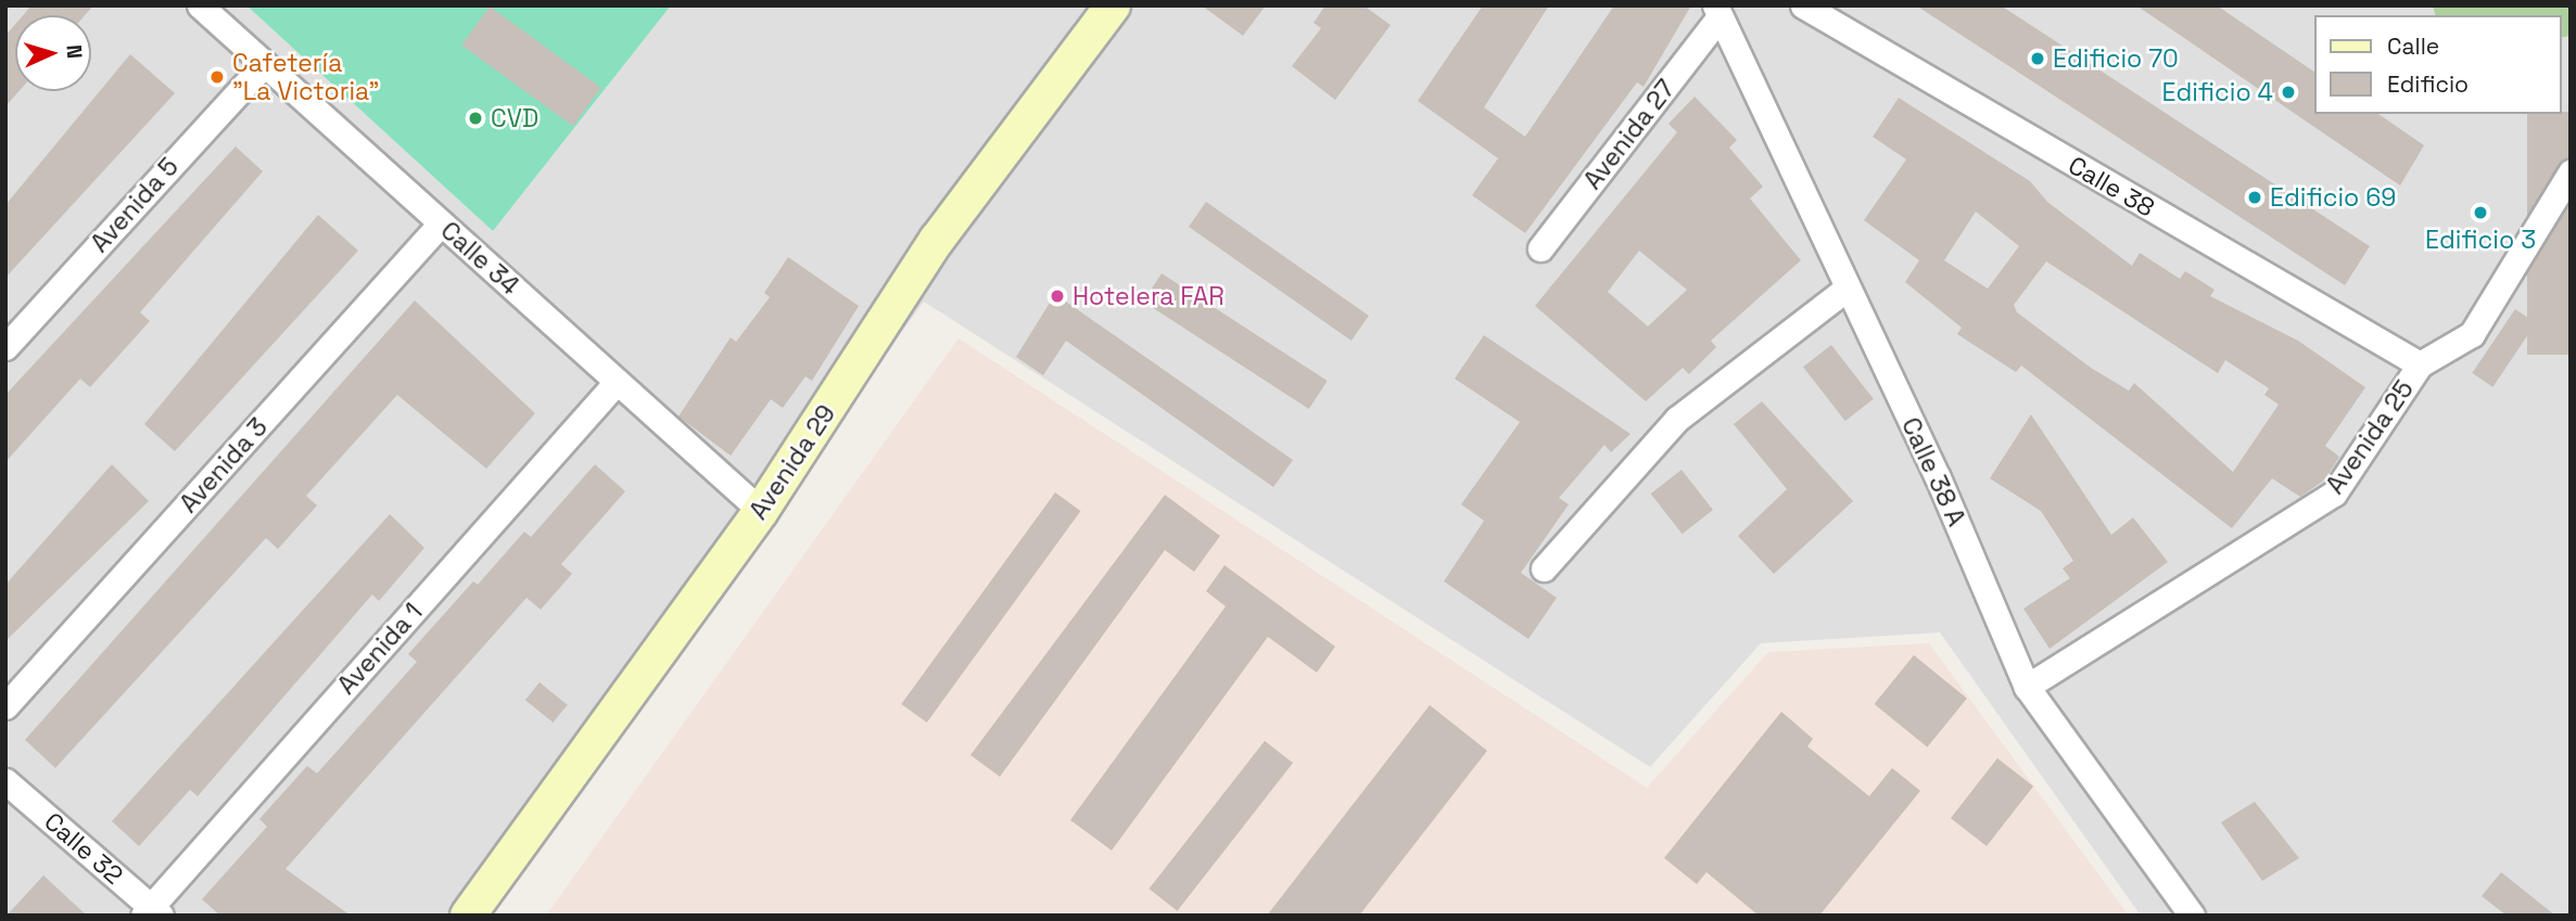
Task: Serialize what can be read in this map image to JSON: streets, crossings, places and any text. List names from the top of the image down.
{
  "streets": {
    "main road": ["Avenida 29"],
    "street": [
      "Avenida 27",
      "Calle 38",
      "Avenida 5",
      "Calle 34",
      "Avenida 25",
      "Avenida 3",
      "Calle 38 A",
      "Avenida 1",
      "Calle 32"
    ]
  },
  "crossings": [
    ["Avenida 27", "Calle 38 A"],
    ["Calle 38", "Avenida 25"],
    ["Avenida 5", "Calle 34"],
    ["Calle 34", "Avenida 29"],
    ["Calle 34", "Avenida 3"],
    ["Calle 34", "Avenida 1"],
    ["Avenida 25", "Calle 38 A"],
    ["Avenida 1", "Calle 32"]
  ],
  "places": [
    "Edificio 70",
    "Cafetería \"La Victoria\"",
    "Edificio 4",
    "CVD",
    "Edificio 69",
    "Edificio 3",
    "Hotelera FAR"
  ],
  "legend": ["Calle", "Edificio"],
  "north": "right"
}
